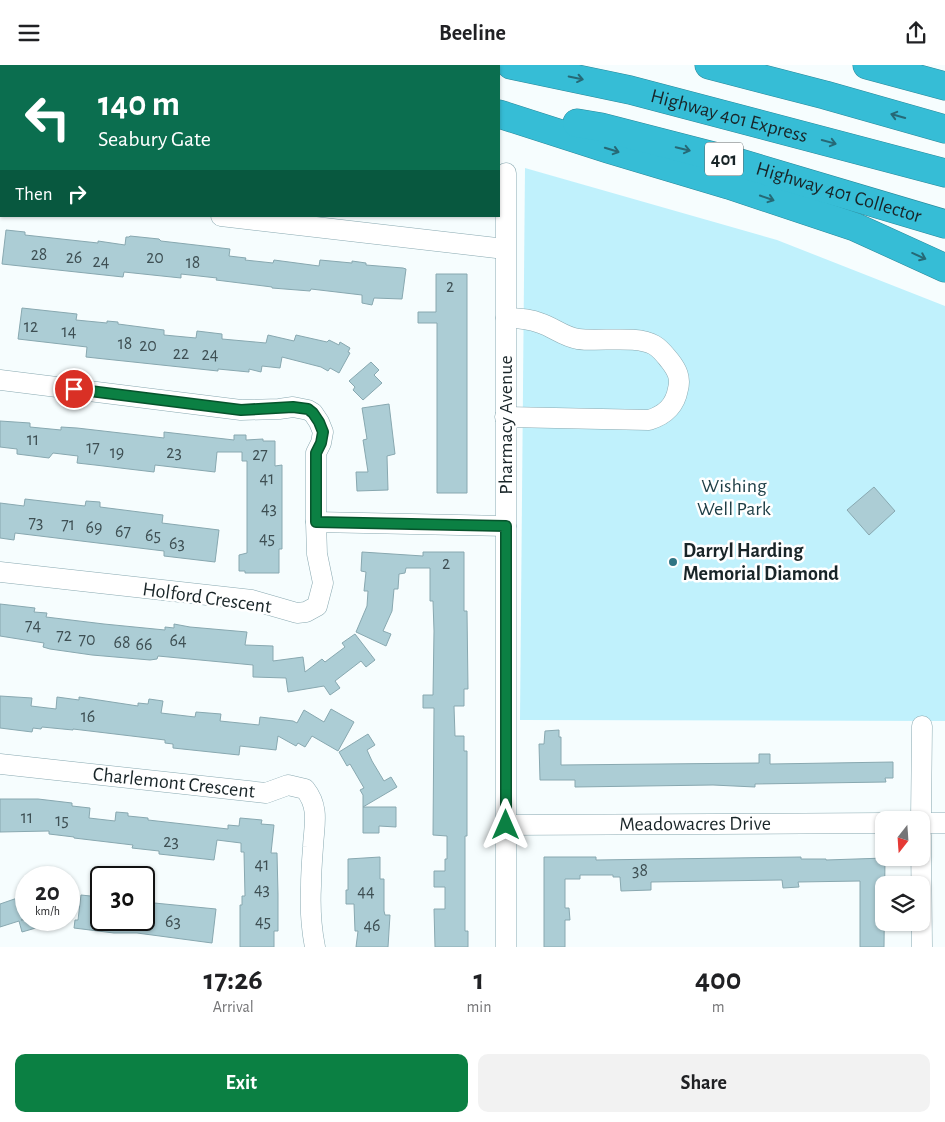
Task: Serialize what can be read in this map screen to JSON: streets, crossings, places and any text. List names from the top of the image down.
{
  "streets": {
    "highway": ["Highway 401 Express", "401", "Highway 401 Collector"],
    "street": [
      "Pharmacy Avenue",
      "Holford Crescent",
      "Charlemont Crescent",
      "Meadowacres Drive"
    ]
  },
  "crossings": [
    ["Pharmacy Avenue", "Meadowacres Drive"]
  ],
  "parks": ["Wishing Well Park"],
  "places": ["Darryl Harding Memorial Diamond"],
  "house_numbers": [
    "28",
    "26",
    "20",
    "24",
    "18",
    "2",
    "12",
    "14",
    "18",
    "20",
    "22",
    "24",
    "11",
    "17",
    "19",
    "23",
    "27",
    "41",
    "43",
    "73",
    "71",
    "69",
    "67",
    "65",
    "45",
    "63",
    "2",
    "74",
    "72",
    "70",
    "64",
    "68",
    "66",
    "16",
    "11",
    "15",
    "23",
    "41",
    "38",
    "43",
    "44",
    "63",
    "45",
    "46"
  ],
  "north": "bottom",
  "page": {
    "header": "Beeline",
    "turn": ["140 m", "Seabury Gate"],
    "then": "Then",
    "speed": "20 km/h",
    "limit": "30",
    "eta": [
      "17:26",
      "Arrival",
      "1",
      "min",
      "400",
      "m"
    ],
    "buttons": ["Exit", "Share"]
  }
}
